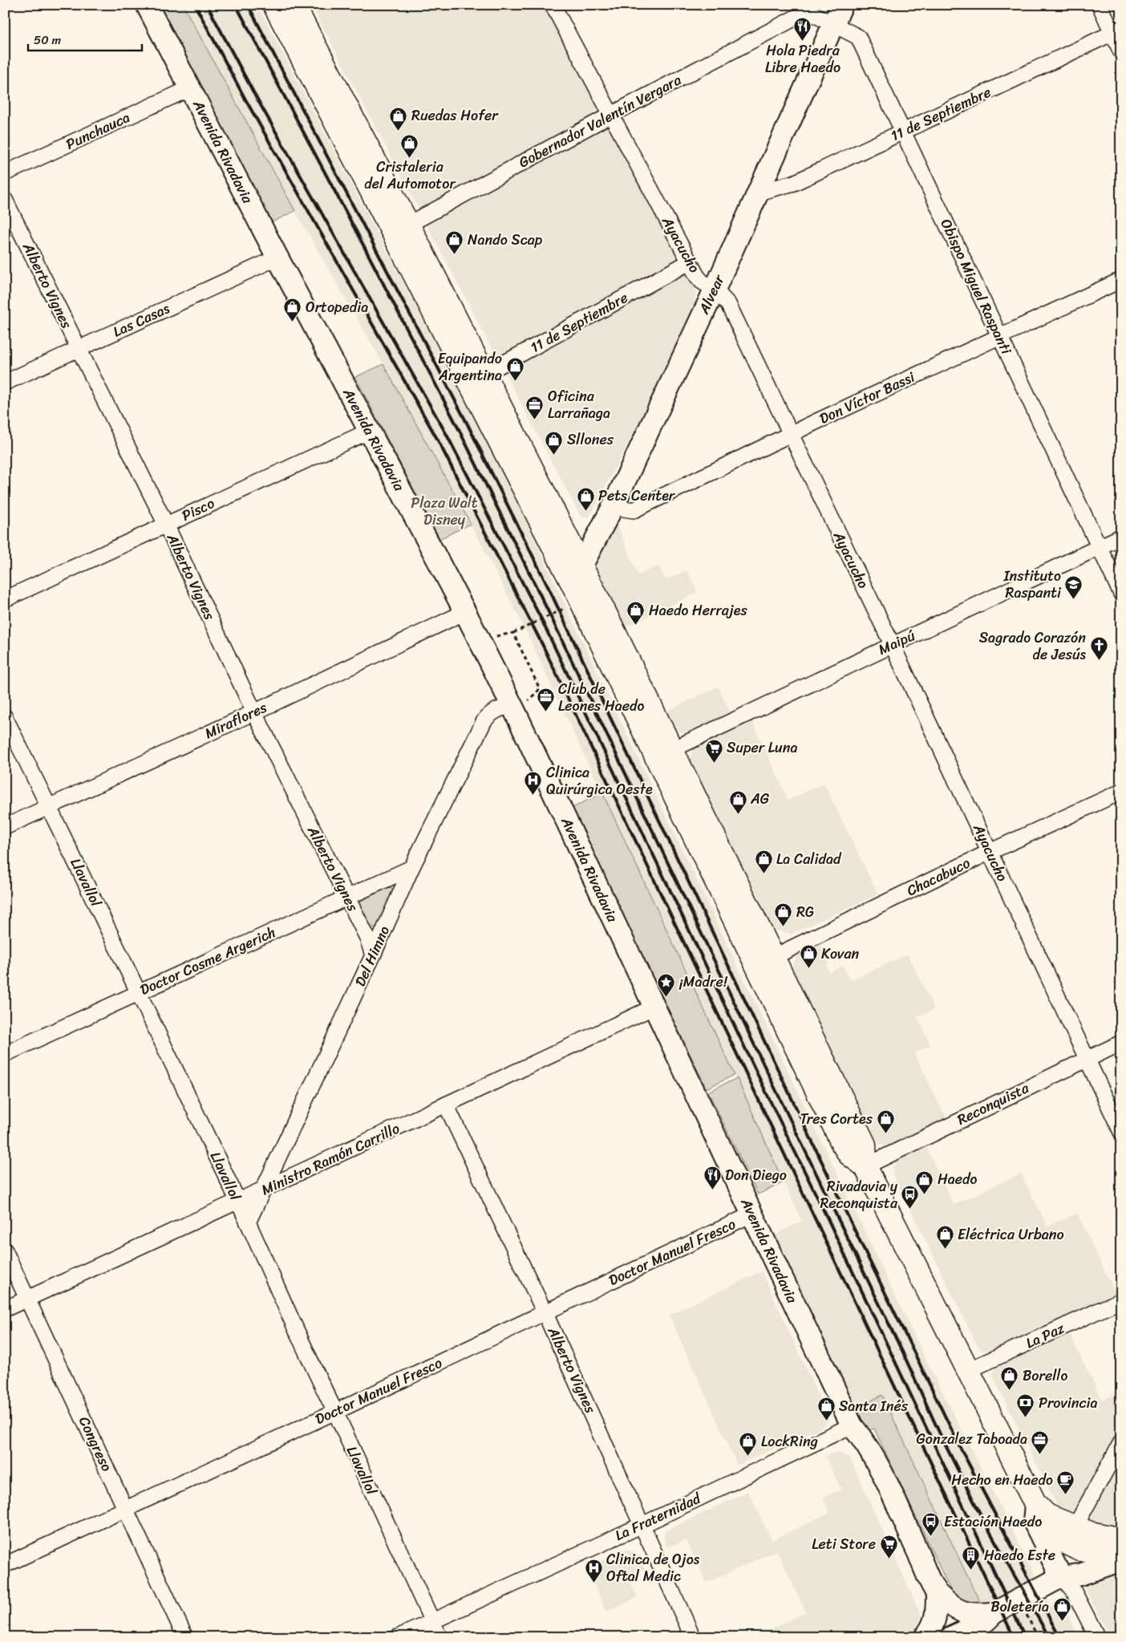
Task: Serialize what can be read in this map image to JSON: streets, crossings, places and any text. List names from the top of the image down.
{
  "streets": {
    "street": [
      "11 de Septiembre",
      "Gobernador Valentín Vergara",
      "Punchauca",
      "Avenida Rivadavia",
      "Ayacucho",
      "Alberto Vignes",
      "Obispo Miguel Raspanti",
      "Alvear",
      "Las Casas",
      "Don Víctor Bassi",
      "Pisco",
      "Maipú",
      "Miraflores",
      "Chacabuco",
      "Llavallol",
      "Del Himno",
      "Doctor Cosme Argerich",
      "Reconquista",
      "Ministro Ramón Carrillo",
      "Doctor Manuel Fresco",
      "La Paz",
      "Congreso",
      "La Fraternidad"
    ]
  },
  "crossings": [
    ["11 de Septiembre", "Ayacucho"],
    ["11 de Septiembre", "Obispo Miguel Raspanti"],
    ["11 de Septiembre", "Alvear"],
    ["Gobernador Valentín Vergara", "Ayacucho"],
    ["Gobernador Valentín Vergara", "Obispo Miguel Raspanti"],
    ["Punchauca", "Avenida Rivadavia"],
    ["Avenida Rivadavia", "Las Casas"],
    ["Avenida Rivadavia", "Pisco"],
    ["Avenida Rivadavia", "Miraflores"],
    ["Avenida Rivadavia", "Del Himno"],
    ["Avenida Rivadavia", "Ministro Ramón Carrillo"],
    ["Avenida Rivadavia", "Doctor Manuel Fresco"],
    ["Avenida Rivadavia", "La Fraternidad"],
    ["Ayacucho", "Alvear"],
    ["Ayacucho", "Don Víctor Bassi"],
    ["Ayacucho", "Maipú"],
    ["Ayacucho", "Chacabuco"],
    ["Ayacucho", "Reconquista"],
    ["Alberto Vignes", "Las Casas"],
    ["Alberto Vignes", "Pisco"],
    ["Alberto Vignes", "Miraflores"],
    ["Alberto Vignes", "Del Himno"],
    ["Alberto Vignes", "Doctor Cosme Argerich"],
    ["Alberto Vignes", "Ministro Ramón Carrillo"],
    ["Alberto Vignes", "Doctor Manuel Fresco"],
    ["Alberto Vignes", "La Fraternidad"],
    ["Obispo Miguel Raspanti", "Alvear"],
    ["Obispo Miguel Raspanti", "Don Víctor Bassi"],
    ["Obispo Miguel Raspanti", "Maipú"],
    ["Alvear", "Don Víctor Bassi"],
    ["Miraflores", "Llavallol"],
    ["Llavallol", "Del Himno"],
    ["Llavallol", "Doctor Cosme Argerich"],
    ["Llavallol", "Ministro Ramón Carrillo"],
    ["Llavallol", "Doctor Manuel Fresco"],
    ["Llavallol", "La Fraternidad"],
    ["Del Himno", "Doctor Cosme Argerich"],
    ["Del Himno", "Ministro Ramón Carrillo"],
    ["Ministro Ramón Carrillo", "Congreso"],
    ["Doctor Manuel Fresco", "Congreso"]
  ],
  "parks": ["Plaza Walt Disney"],
  "places": {
    "restaurant": ["Hola Piedra Libre Haedo", "Don Diego"],
    "shop": [
      "Ruedas Hofer",
      "Cristaleria del Automotor",
      "Nando Scap",
      "Ortopedia",
      "Equipando Argentina",
      "Sllones",
      "Pets Center",
      "Haedo Herrajes",
      "AG",
      "La Calidad",
      "RG",
      "Kovan",
      "Tres Cortes",
      "Haedo",
      "Eléctrica Urbano",
      "Borello",
      "Santa Inés",
      "LockRing",
      "Boletería"
    ],
    "office": ["Oficina Larrañaga", "Club de Leones Haedo", "Gonzalez Taboada"],
    "school or university": ["Instituto Raspanti"],
    "church": ["Sagrado Corazón de Jesús"],
    "supermarket": ["Super Luna", "Leti Store"],
    "hospital": ["Clinica Quirúrgica Oeste", "Clinica de Ojos Oftal Medic"],
    "place": ["¡Madre!"],
    "bus stop": ["Rivadavia y Reconquista", "Estación Haedo"],
    "bank": ["Provincia"],
    "cafe": ["Hecho en Haedo"],
    "building": ["Haedo Este"]
  },
  "scale_bar": "50 m"
}
